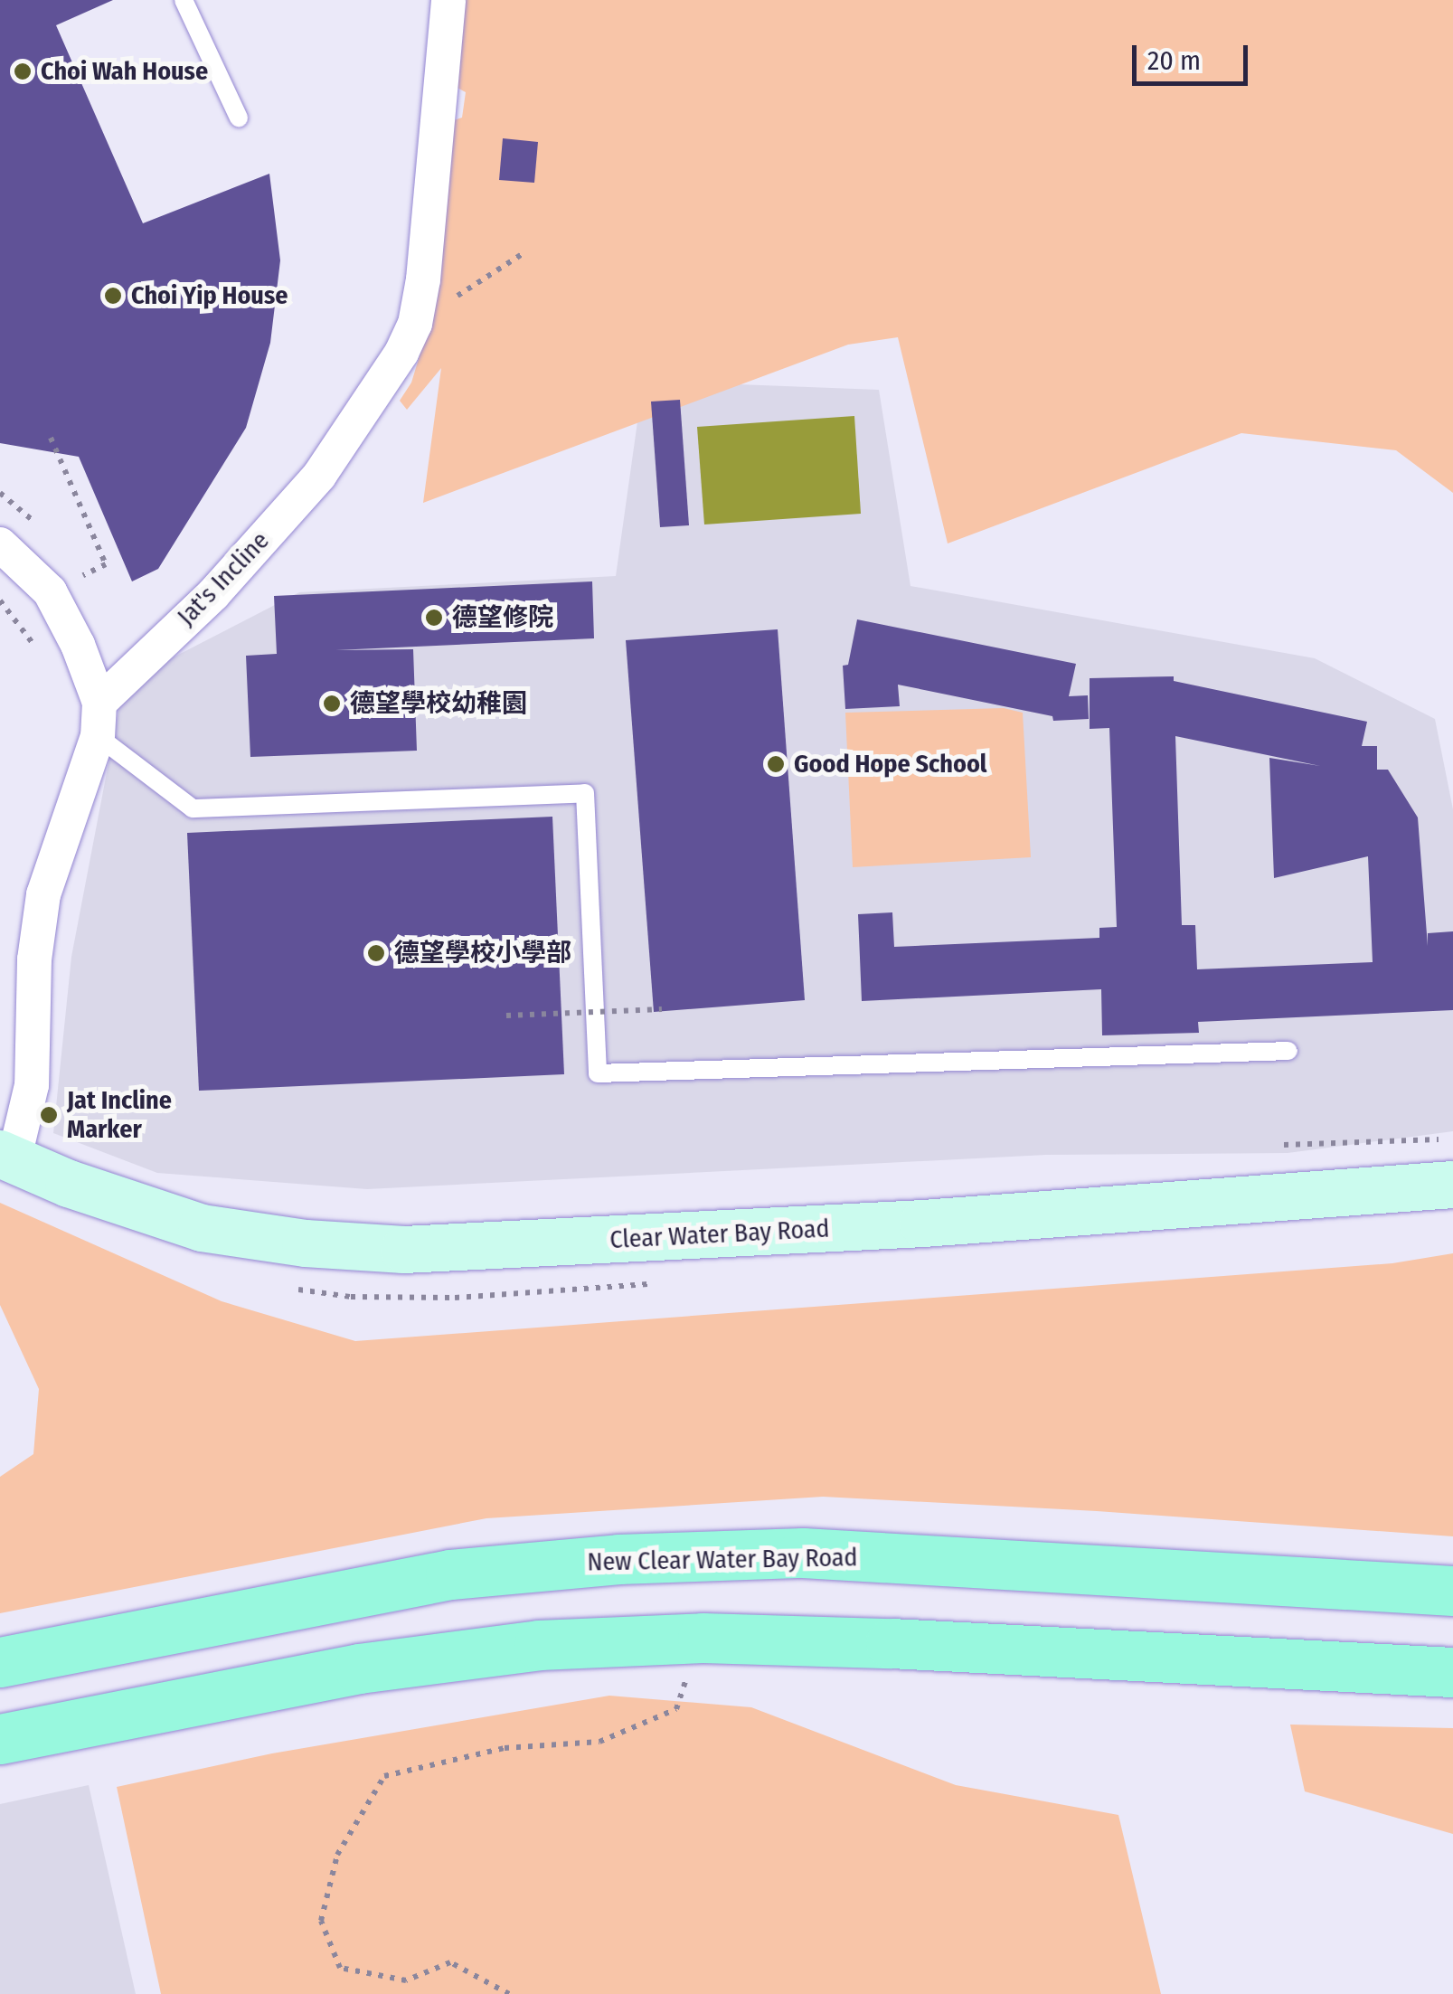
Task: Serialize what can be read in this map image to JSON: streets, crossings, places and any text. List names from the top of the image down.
{
  "streets": {
    "main road": ["Clear Water Bay Road", "New Clear Water Bay Road"],
    "street": ["Jat's Incline"]
  },
  "crossings": [
    ["Jat's Incline", "Clear Water Bay Road"]
  ],
  "places": [
    "Choi Wah House",
    "Choi Yip House",
    "德望修院",
    "德望學校幼稚園",
    "Good Hope School",
    "德望學校小學部",
    "Jat Incline Marker"
  ],
  "scale_bar": "20 m"
}
